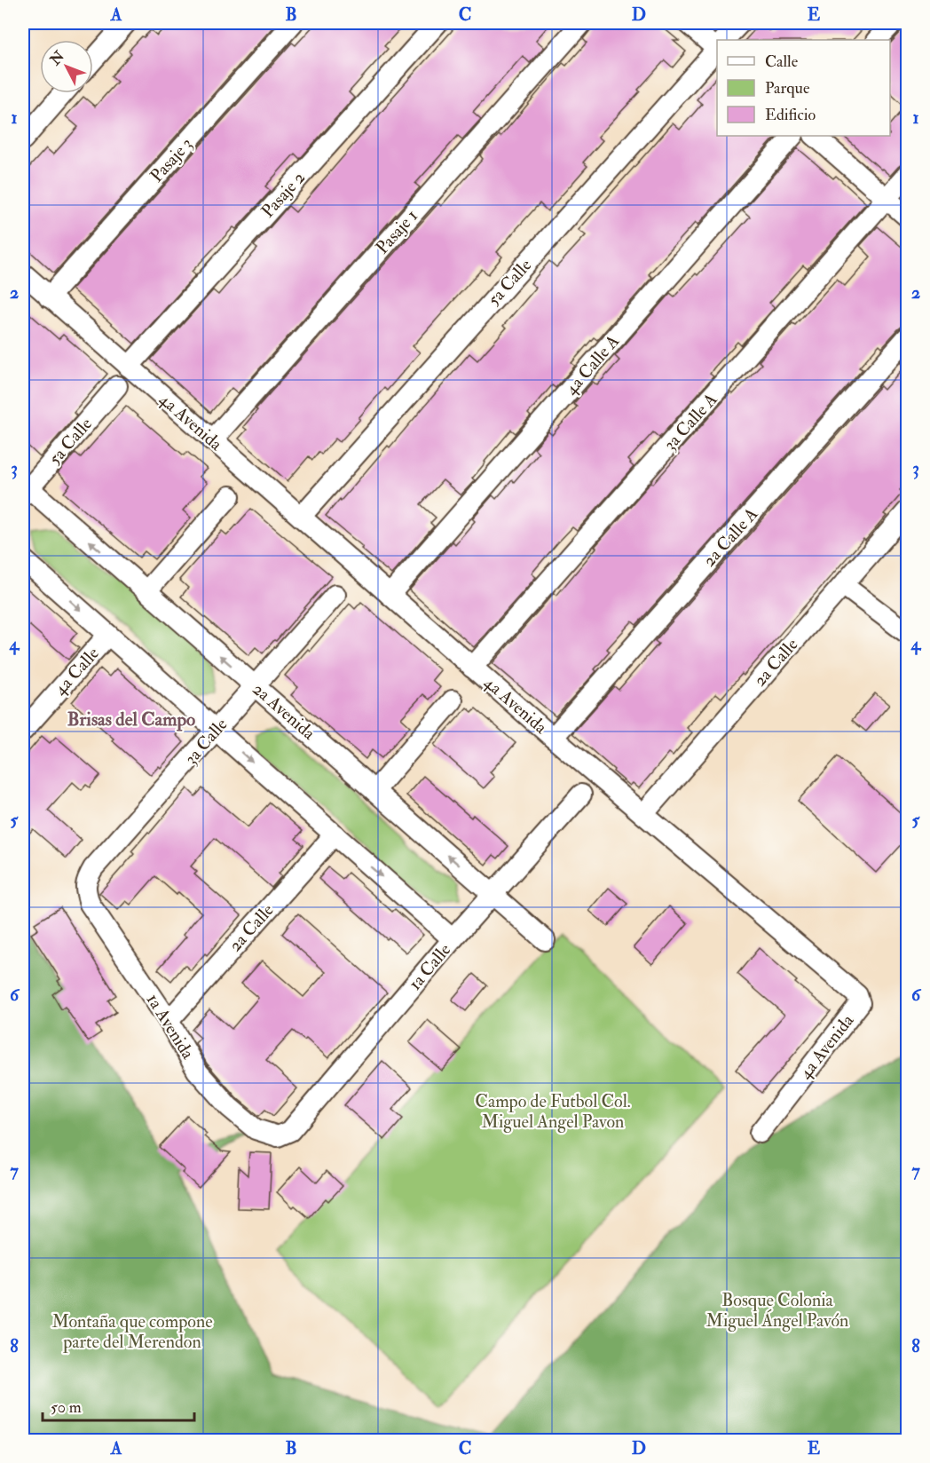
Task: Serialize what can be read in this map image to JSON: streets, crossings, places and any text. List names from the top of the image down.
{
  "streets": {
    "street": [
      "Pasaje 3",
      "Pasaje 2",
      "Pasaje 1",
      "5a Calle",
      "4a Calle A",
      "4a Avenida",
      "3a Calle A",
      "2a Calle A",
      "2a Calle",
      "4a Calle",
      "2a Avenida",
      "3a Calle",
      "1a Calle",
      "1a Avenida"
    ]
  },
  "crossings": [
    ["Pasaje 3", "4a Avenida"],
    ["Pasaje 2", "4a Avenida"],
    ["Pasaje 1", "4a Avenida"],
    ["5a Calle", "4a Avenida"],
    ["5a Calle", "2a Avenida"],
    ["4a Calle A", "4a Avenida"],
    ["4a Avenida", "3a Calle A"],
    ["4a Avenida", "2a Calle A"],
    ["4a Avenida", "2a Calle"],
    ["2a Calle", "1a Avenida"],
    ["2a Avenida", "3a Calle"],
    ["2a Avenida", "1a Calle"],
    ["3a Calle", "1a Avenida"],
    ["1a Calle", "1a Avenida"]
  ],
  "districts": ["Brisas del Campo"],
  "parks": ["Campo de Futbol Col. Miguel Angel Pavon", "Bosque Colonia Miguel Ángel Pavón", "Montaña que compone parte del Merendon"],
  "legend": ["Calle", "Parque", "Edificio"],
  "scale_bar": "50 m",
  "north": "top left",
  "grid": {
    "columns": [
      "A",
      "B",
      "C",
      "D",
      "E"
    ],
    "rows": [
      "1",
      "2",
      "3",
      "4",
      "5",
      "6",
      "7",
      "8"
    ]
  }
}
